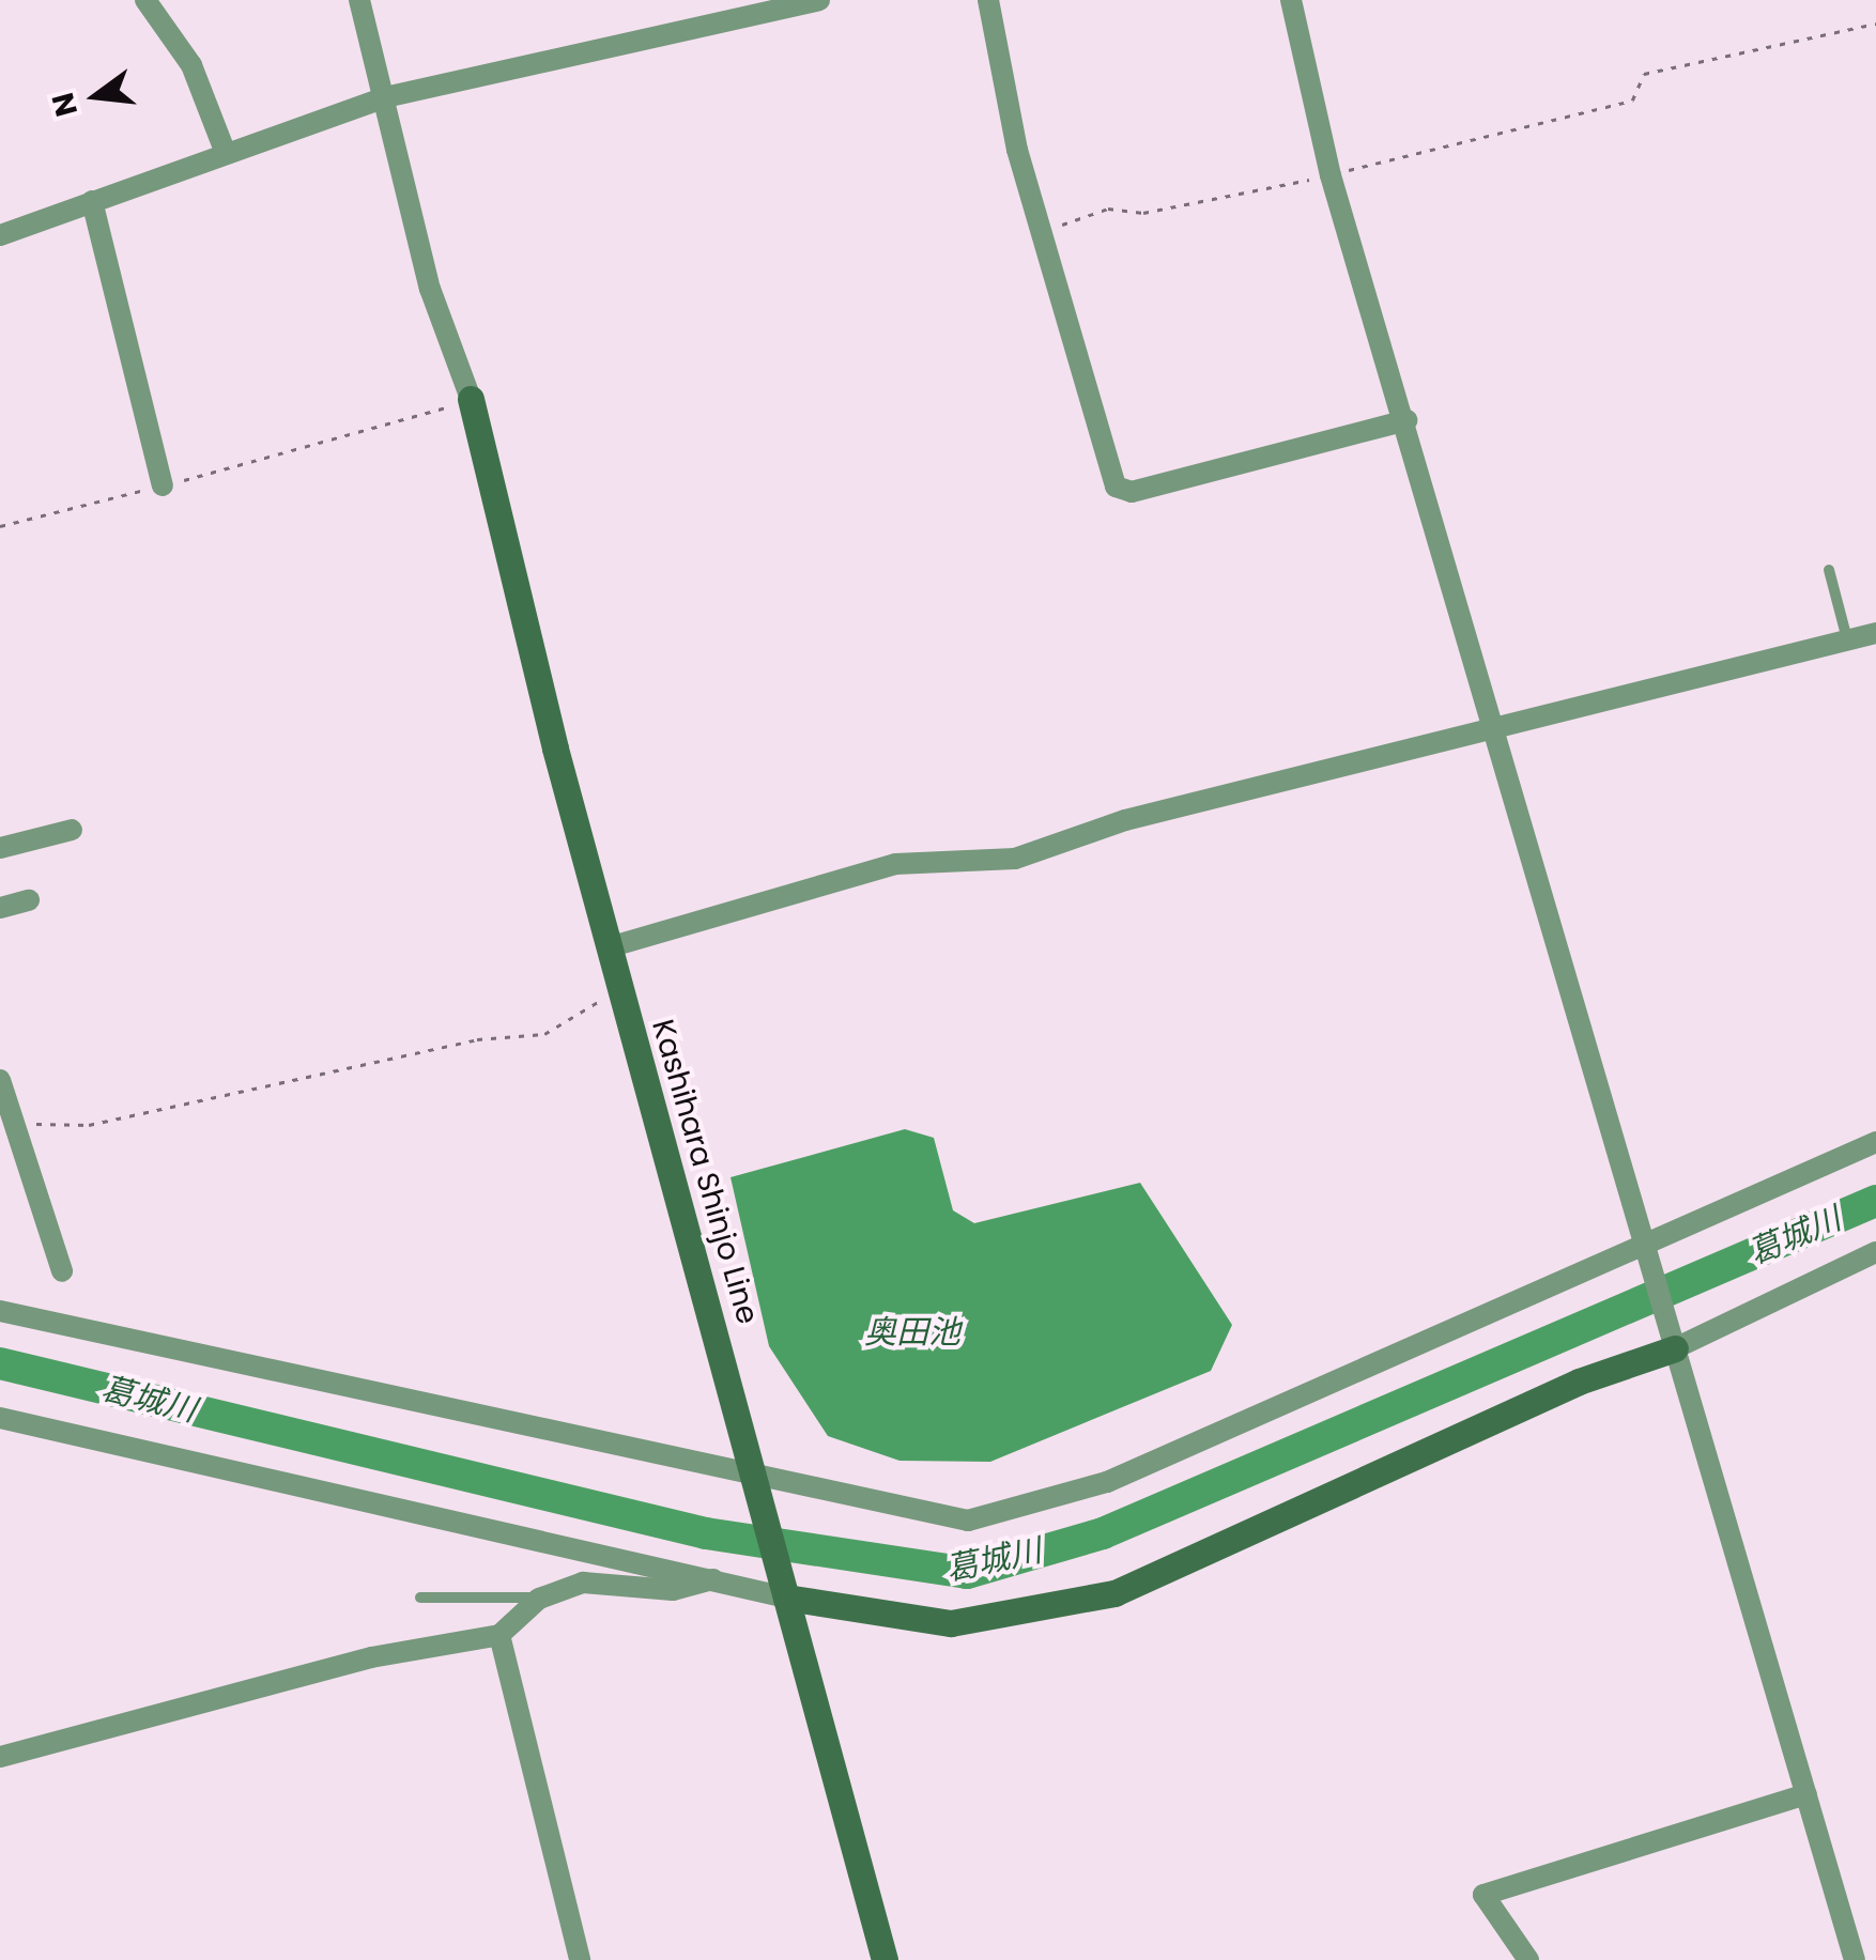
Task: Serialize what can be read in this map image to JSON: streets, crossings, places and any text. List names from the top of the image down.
{
  "streets": {
    "main road": ["Kashihara Shinjo Line"]
  },
  "water": ["葛城川", "奥田池"],
  "north": "left"
}
